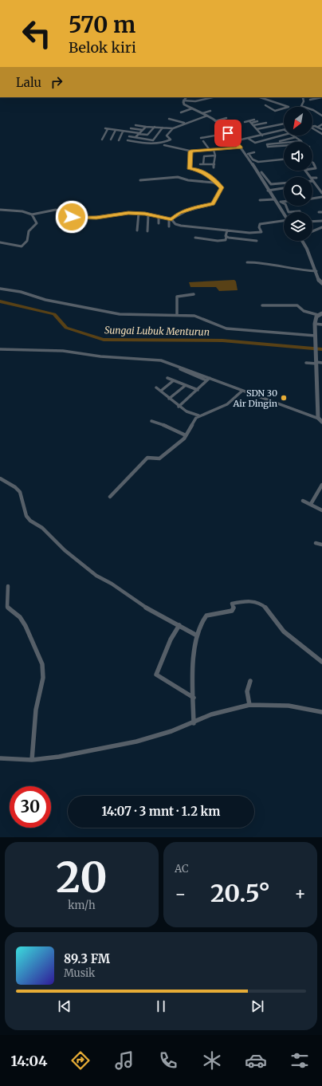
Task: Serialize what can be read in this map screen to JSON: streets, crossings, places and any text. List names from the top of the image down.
{
  "water": ["Sungai Lubuk Menturun"],
  "places": ["SDN 30 Air Dingin"],
  "north": "bottom left",
  "page": {
    "turn": ["570 m", "Belok kiri"],
    "then": "Lalu",
    "limit": "30",
    "trip": "14:07 · 3 mnt · 1.2 km",
    "tile": [
      ["20", "km/h"],
      "AC"
    ],
    "heat": ["−", "20.5°", "+"],
    "song": ["89.3 FM", "Musik"],
    "tabs": "14:04"
  }
}
